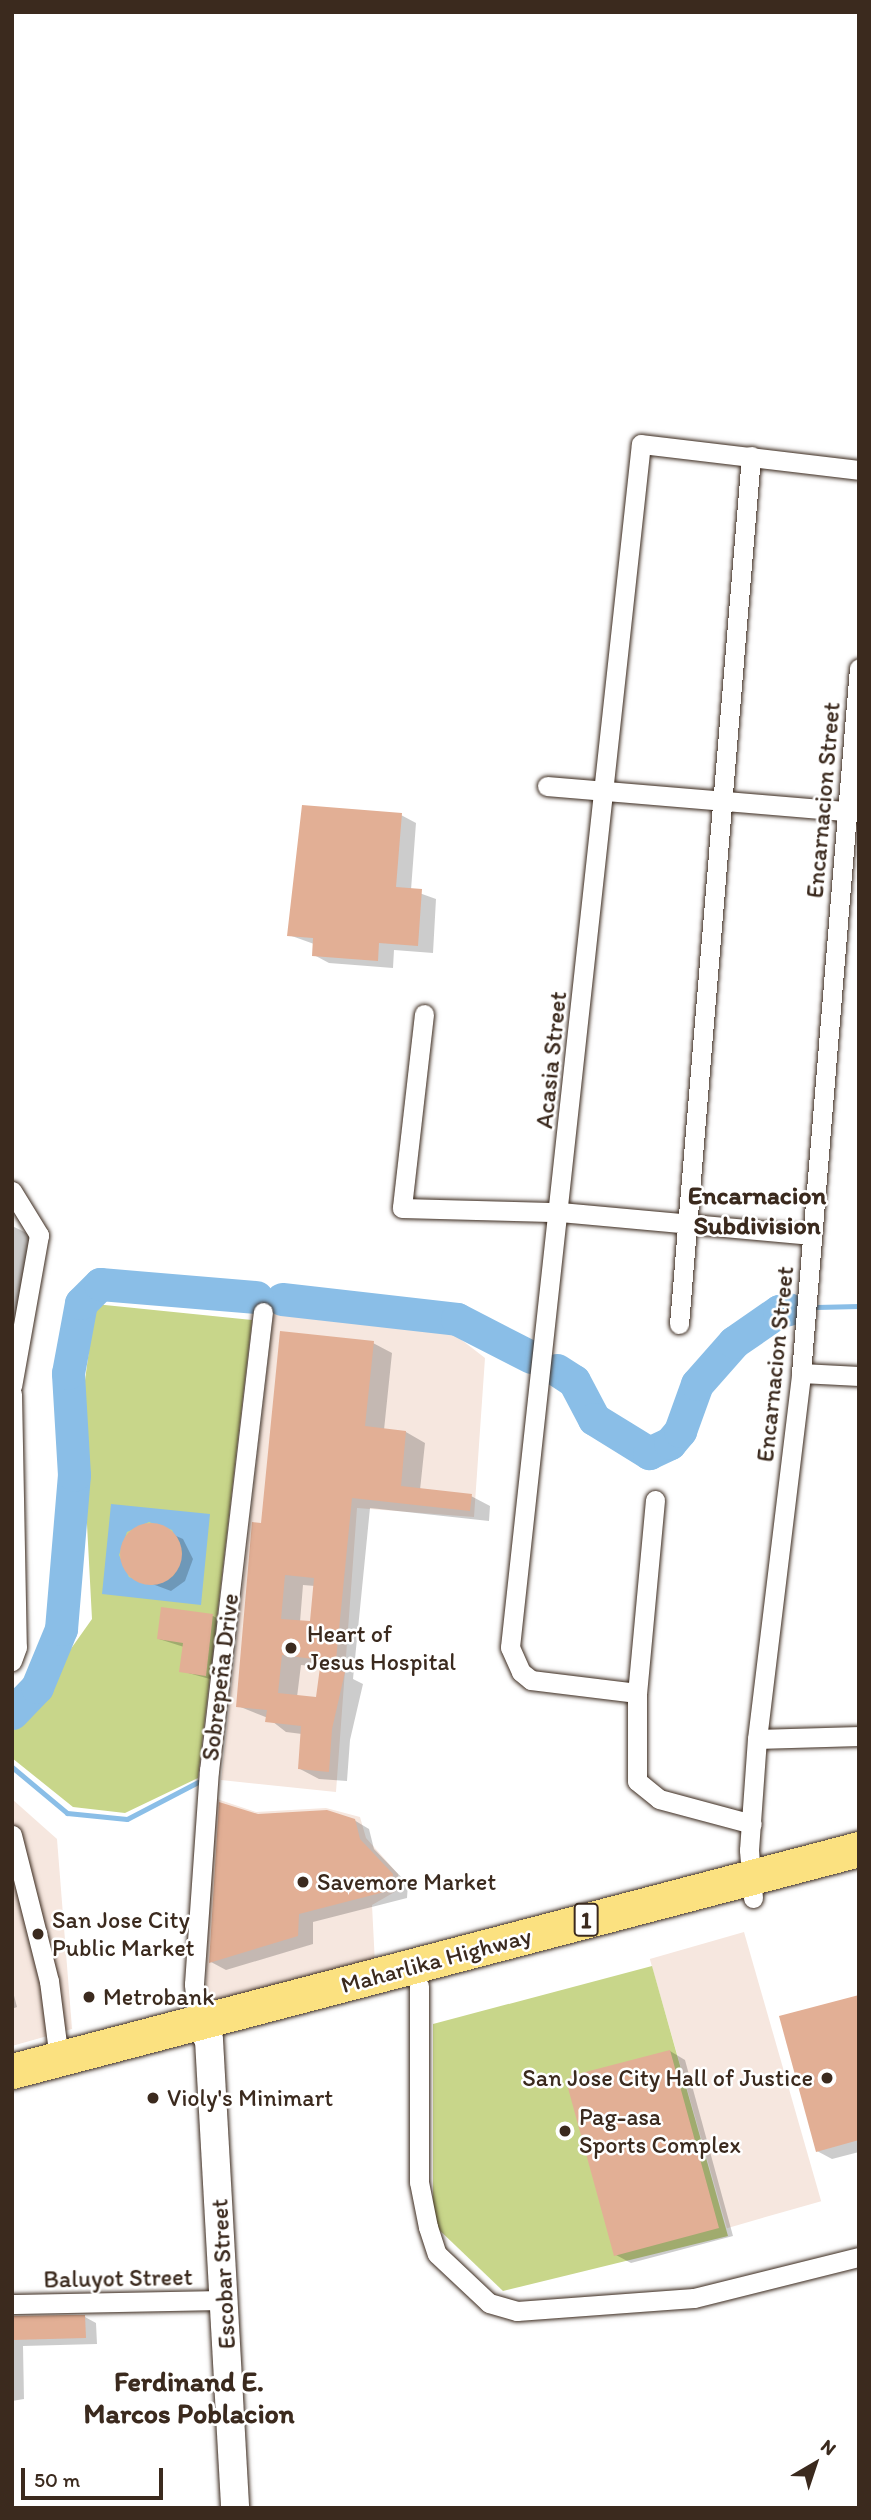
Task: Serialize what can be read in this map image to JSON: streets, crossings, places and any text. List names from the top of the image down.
{
  "streets": {
    "highway": ["1", "Maharlika Highway"],
    "street": [
      "Encarnacion Street",
      "Acasia Street",
      "Sobrepeña Drive",
      "Escobar Street",
      "Baluyot Street"
    ]
  },
  "crossings": [
    ["Encarnacion Street", "Maharlika Highway"],
    ["Sobrepeña Drive", "Maharlika Highway"],
    ["Sobrepeña Drive", "Escobar Street"],
    ["Maharlika Highway", "Escobar Street"],
    ["Escobar Street", "Baluyot Street"]
  ],
  "districts": ["Encarnacion Subdivision", "Ferdinand E. Marcos Poblacion"],
  "places": [
    "Heart of Jesus Hospital",
    "Savemore Market",
    "San Jose City Public Market",
    "Metrobank",
    "San Jose City Hall of Justice",
    "Violy's Minimart",
    "Pag-asa Sports Complex"
  ],
  "scale_bar": "50 m",
  "north": "top right"
}
